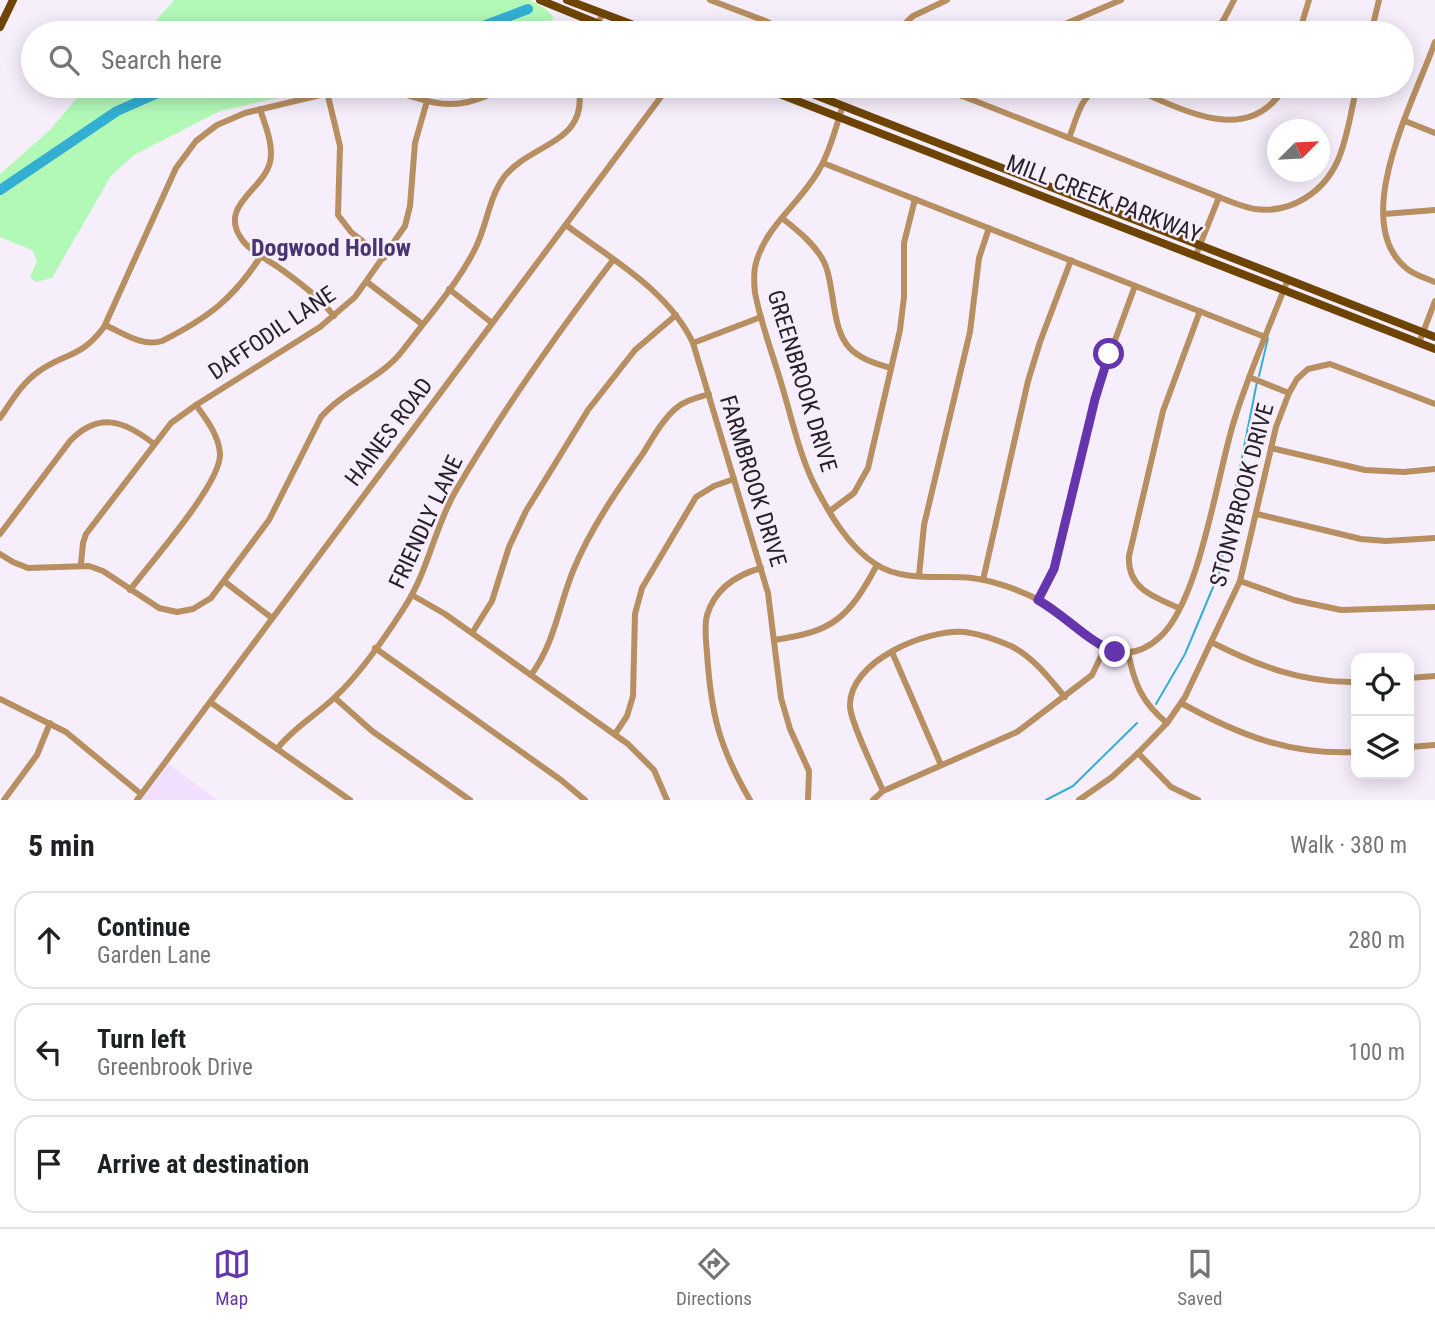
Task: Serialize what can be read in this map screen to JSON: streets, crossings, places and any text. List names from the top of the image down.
{
  "streets": {
    "main road": ["MILL CREEK PARKWAY"],
    "street": [
      "DAFFODIL LANE",
      "GREENBROOK DRIVE",
      "HAINES ROAD",
      "FARMBROOK DRIVE",
      "STONYBROOK DRIVE",
      "FRIENDLY LANE"
    ]
  },
  "crossings": [
    ["MILL CREEK PARKWAY", "GREENBROOK DRIVE"],
    ["HAINES ROAD", "FARMBROOK DRIVE"],
    ["FARMBROOK DRIVE", "FRIENDLY LANE"]
  ],
  "districts": ["Dogwood Hollow"],
  "north": "top right",
  "page": {
    "search": "Search here",
    "heading": ["5 min", "Walk · 380 m"],
    "list": [
      ["Continue", "Garden Lane", "280 m"],
      ["Turn left", "Greenbrook Drive", "100 m"],
      "Arrive at destination"
    ],
    "nav": ["Map", "Directions", "Saved"]
  }
}
